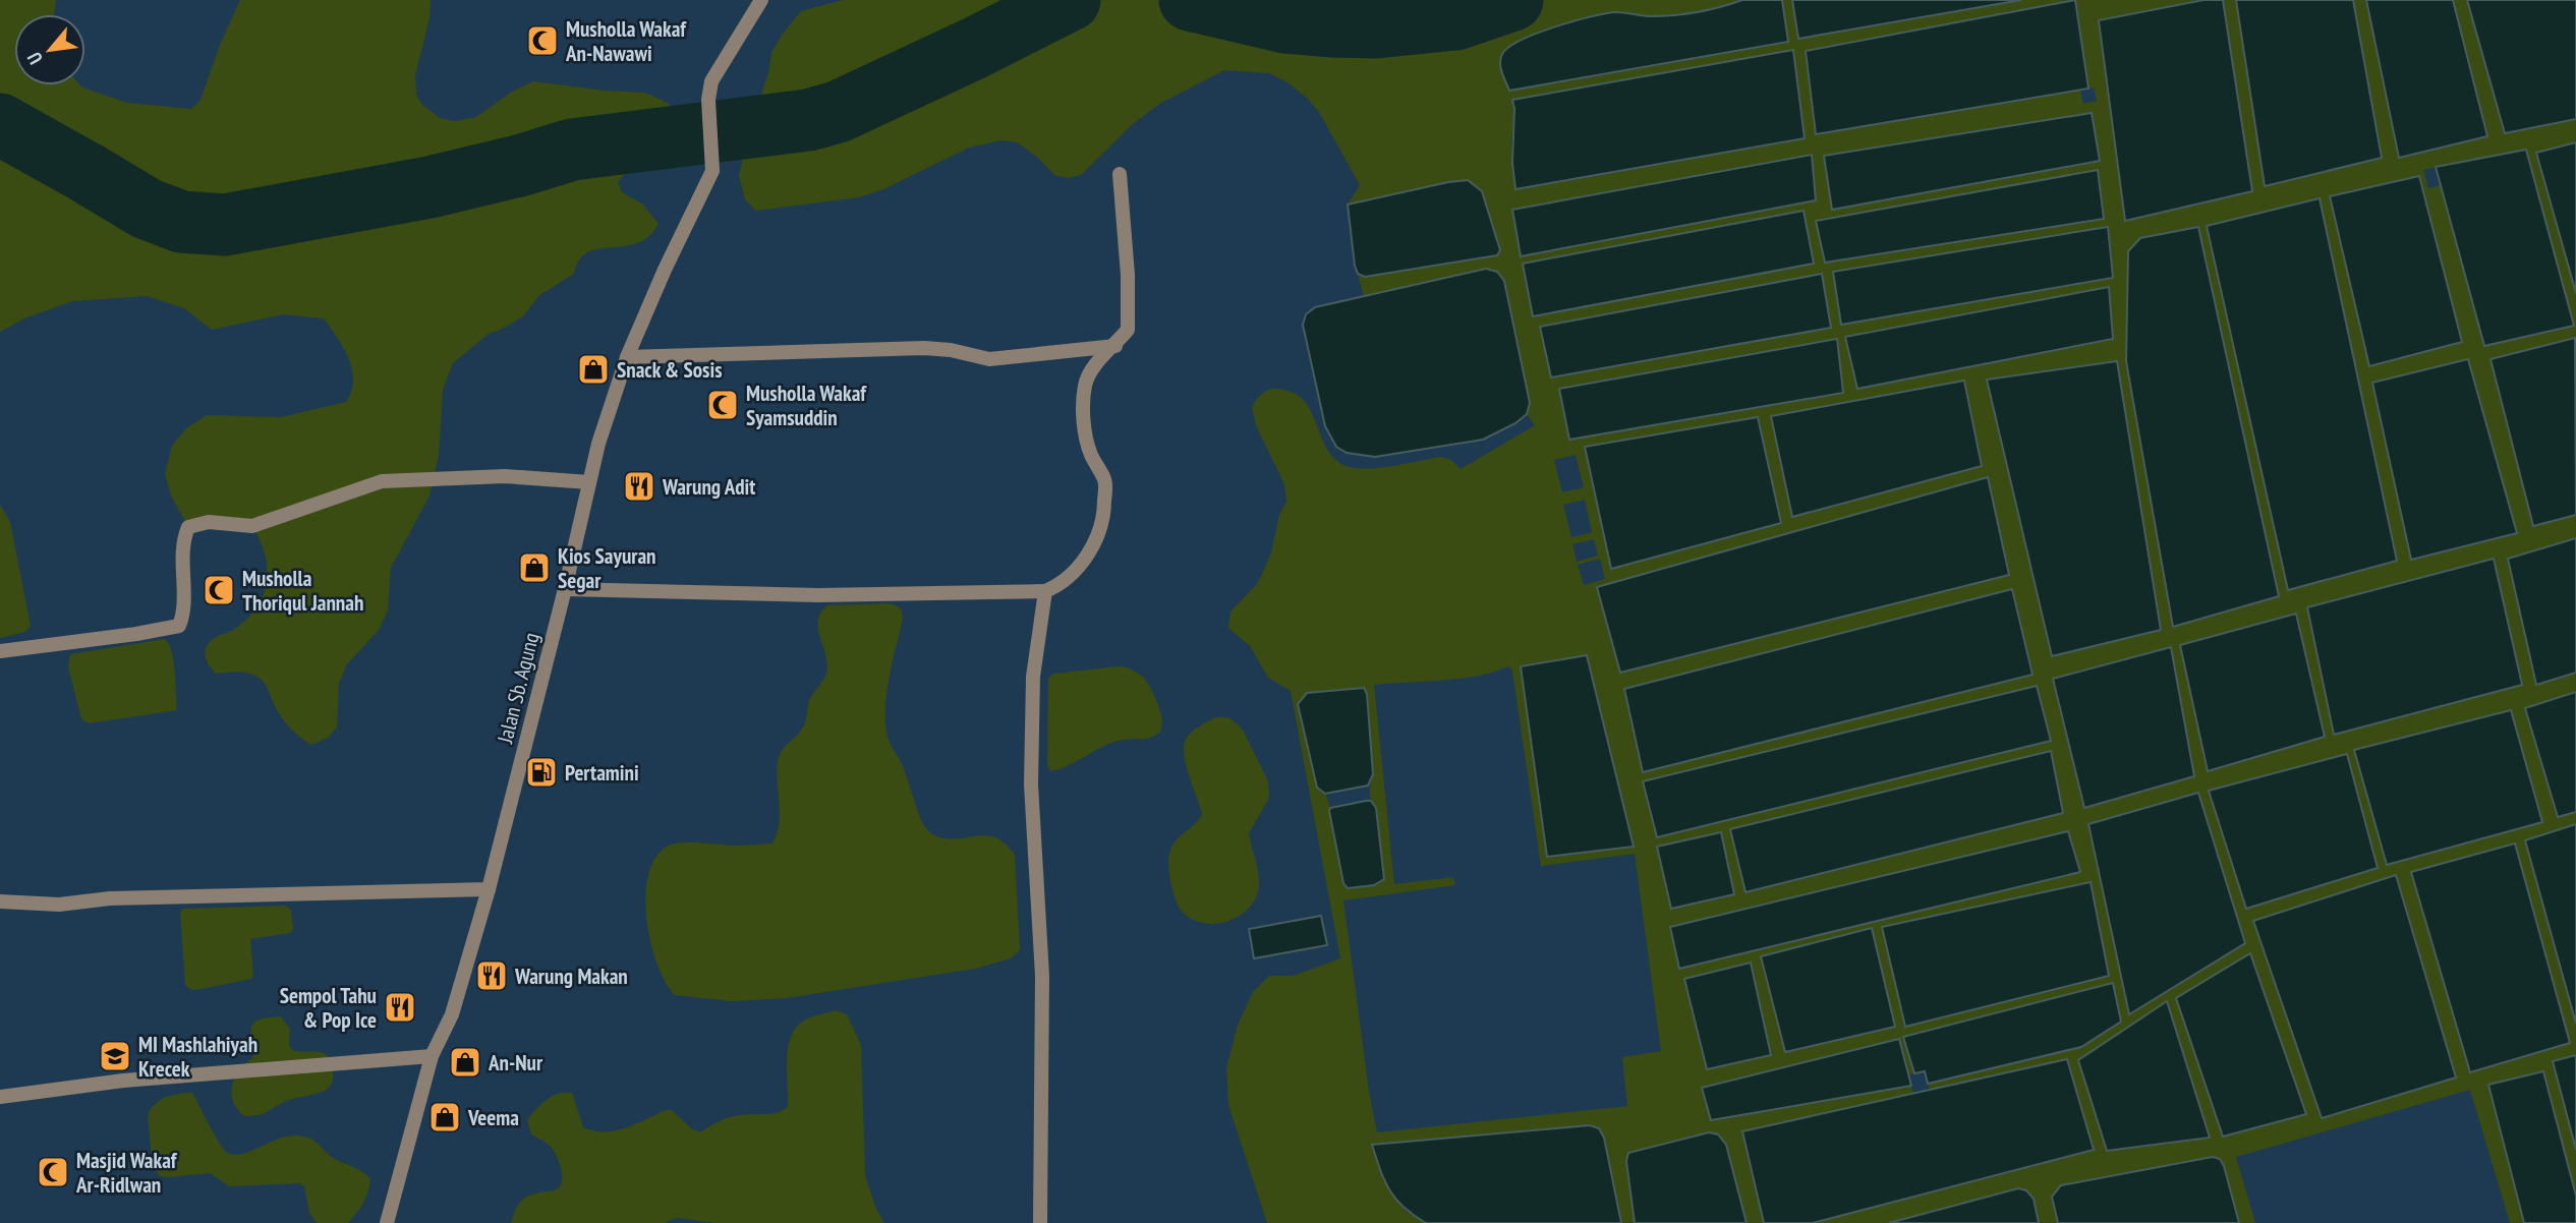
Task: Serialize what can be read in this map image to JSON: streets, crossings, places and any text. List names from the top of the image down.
{
  "streets": {
    "street": ["Jalan Sb. Agung"]
  },
  "places": {
    "mosque": [
      "Musholla Wakaf An-Nawawi",
      "Musholla Wakaf Syamsuddin",
      "Musholla Thoriqul Jannah",
      "Masjid Wakaf Ar-Ridlwan"
    ],
    "shop": [
      "Snack & Sosis",
      "Kios Sayuran Segar",
      "An-Nur",
      "Veema"
    ],
    "restaurant": ["Warung Adit", "Warung Makan", "Sempol Tahu & Pop Ice"],
    "fuel station": ["Pertamini"],
    "school or university": ["MI Mashlahiyah Krecek"]
  },
  "north": "bottom left"
}
